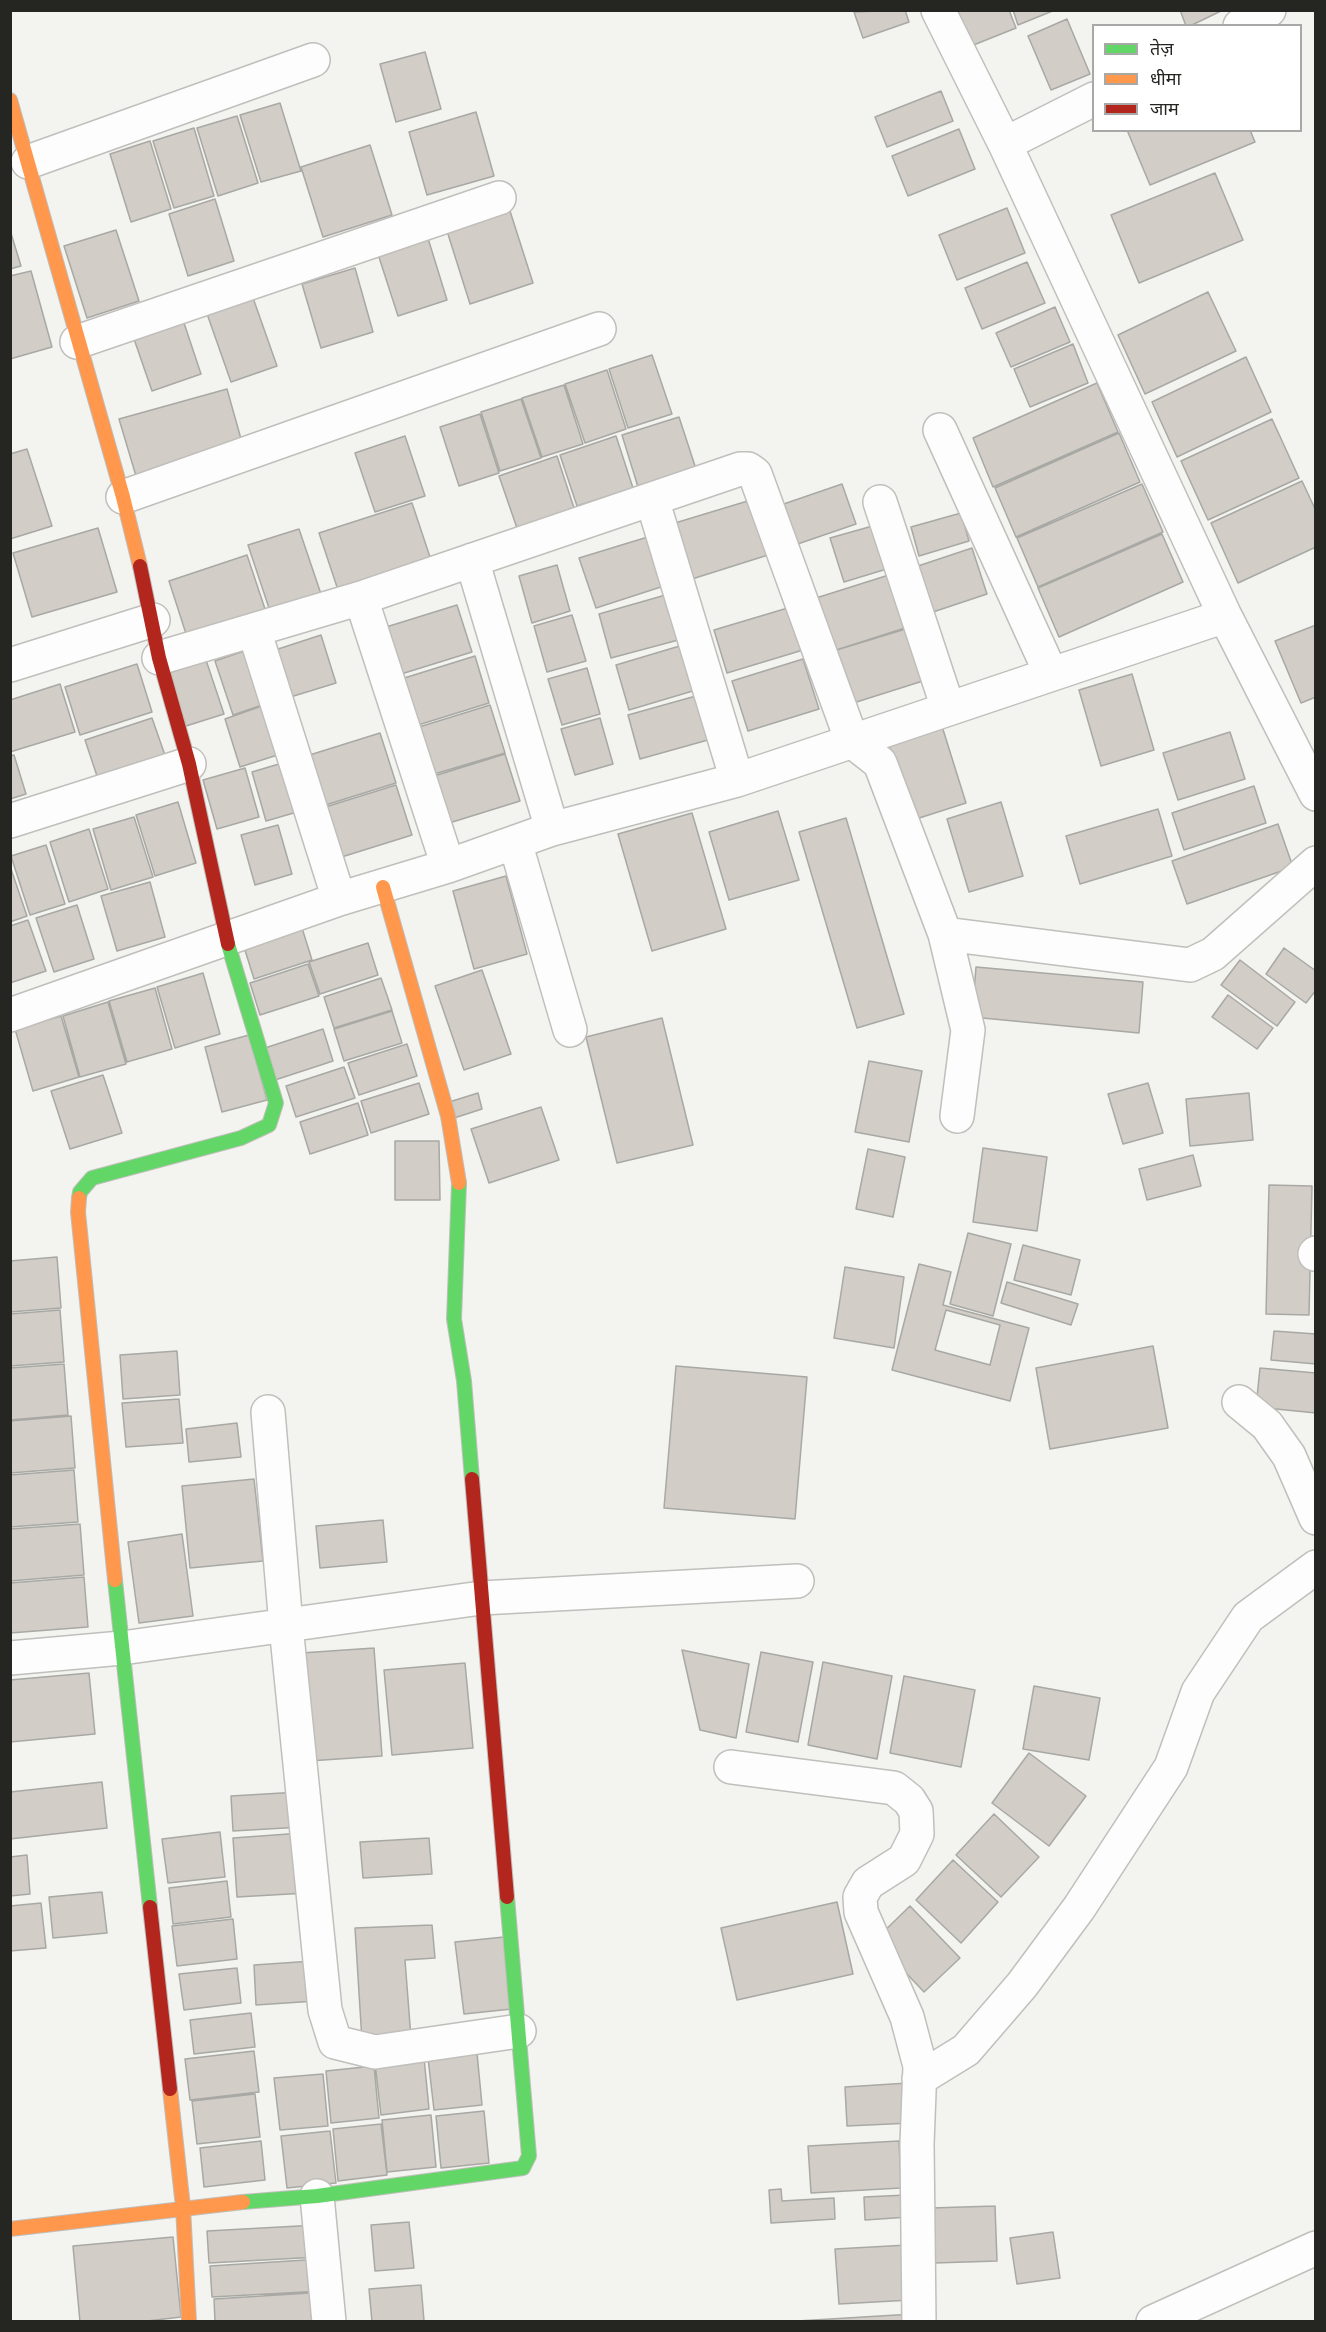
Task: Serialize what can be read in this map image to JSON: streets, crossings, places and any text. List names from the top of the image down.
{
  "legend": ["तेज़", "धीमा", "जाम"]
}
